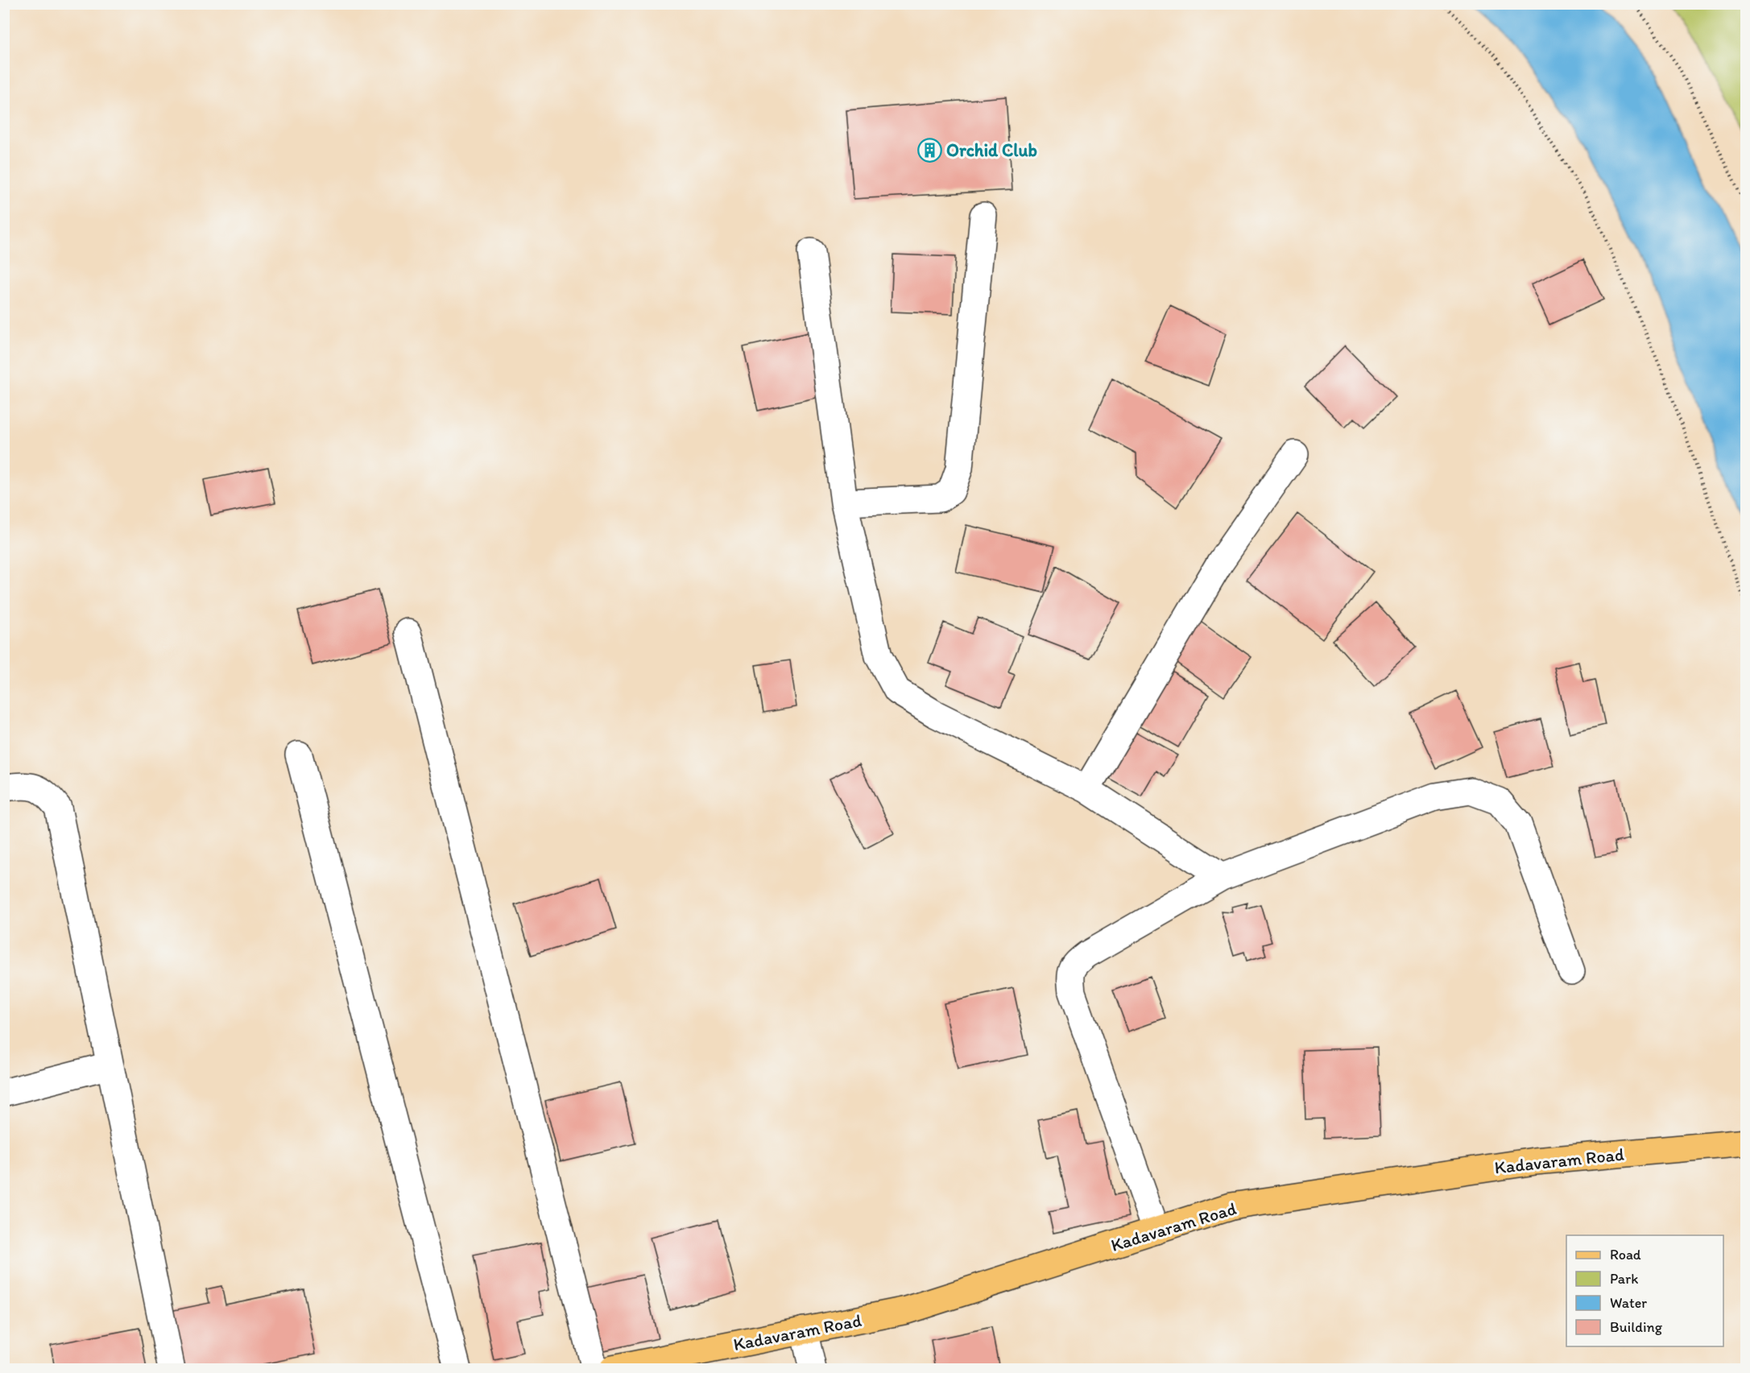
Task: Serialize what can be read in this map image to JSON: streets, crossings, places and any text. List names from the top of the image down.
{
  "streets": {
    "main road": ["Kadavaram Road"]
  },
  "places": {
    "building": ["Orchid Club"]
  },
  "legend": [
    "Road",
    "Park",
    "Water",
    "Building"
  ]
}
